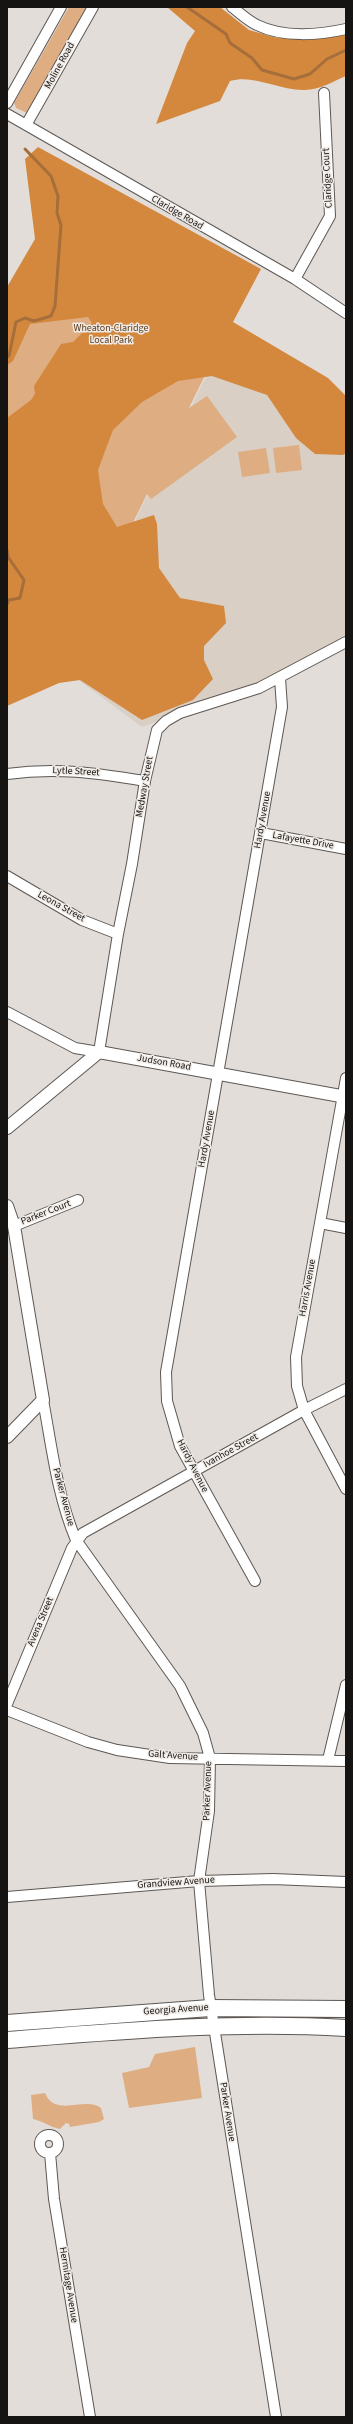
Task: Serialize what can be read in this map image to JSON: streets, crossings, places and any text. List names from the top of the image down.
{
  "streets": {
    "main road": ["Georgia Avenue"],
    "street": [
      "Moline Road",
      "Claridge Court",
      "Claridge Road",
      "Lytle Street",
      "Medway Street",
      "Hardy Avenue",
      "Lafayette Drive",
      "Leona Street",
      "Judson Road",
      "Parker Court",
      "Harris Avenue",
      "Ivanhoe Street",
      "Parker Avenue",
      "Avena Street",
      "Galt Avenue",
      "Grandview Avenue",
      "Hermitage Avenue"
    ]
  },
  "crossings": [
    ["Moline Road", "Claridge Road"],
    ["Claridge Court", "Claridge Road"],
    ["Lytle Street", "Medway Street"],
    ["Medway Street", "Hardy Avenue"],
    ["Medway Street", "Leona Street"],
    ["Medway Street", "Judson Road"],
    ["Hardy Avenue", "Lafayette Drive"],
    ["Hardy Avenue", "Judson Road"],
    ["Hardy Avenue", "Ivanhoe Street"],
    ["Judson Road", "Harris Avenue"],
    ["Parker Court", "Parker Avenue"],
    ["Harris Avenue", "Ivanhoe Street"],
    ["Ivanhoe Street", "Parker Avenue"],
    ["Ivanhoe Street", "Avena Street"],
    ["Parker Avenue", "Avena Street"],
    ["Parker Avenue", "Galt Avenue"],
    ["Parker Avenue", "Grandview Avenue"],
    ["Parker Avenue", "Georgia Avenue"]
  ],
  "parks": ["Wheaton-Claridge Local Park"]
}
